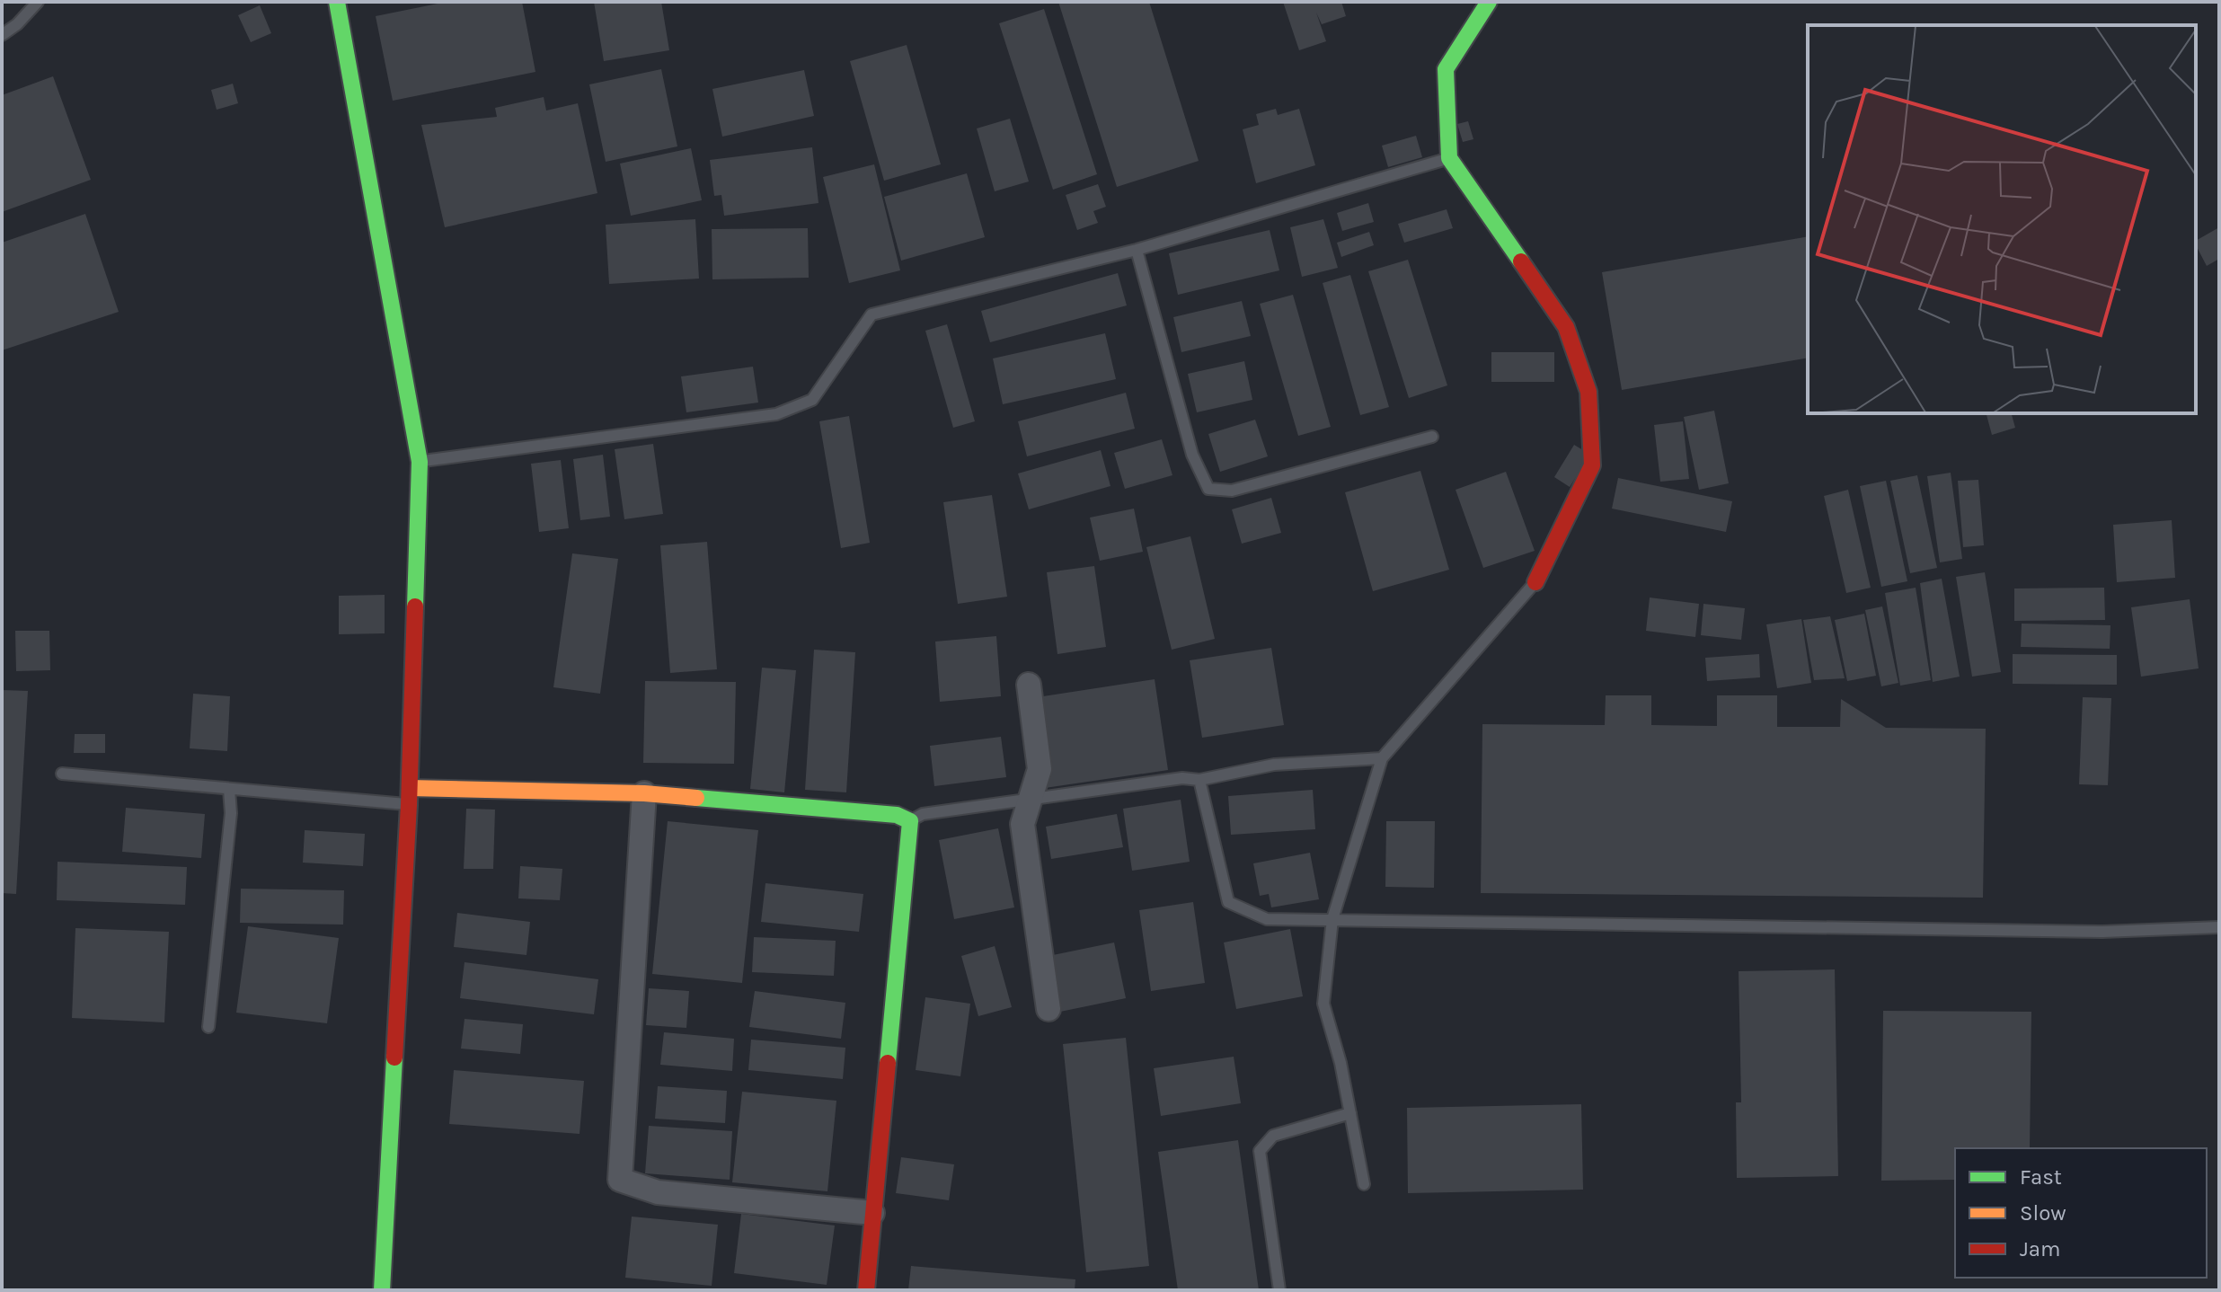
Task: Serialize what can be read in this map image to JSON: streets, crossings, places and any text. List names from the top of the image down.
{
  "legend": ["Fast", "Slow", "Jam"]
}
